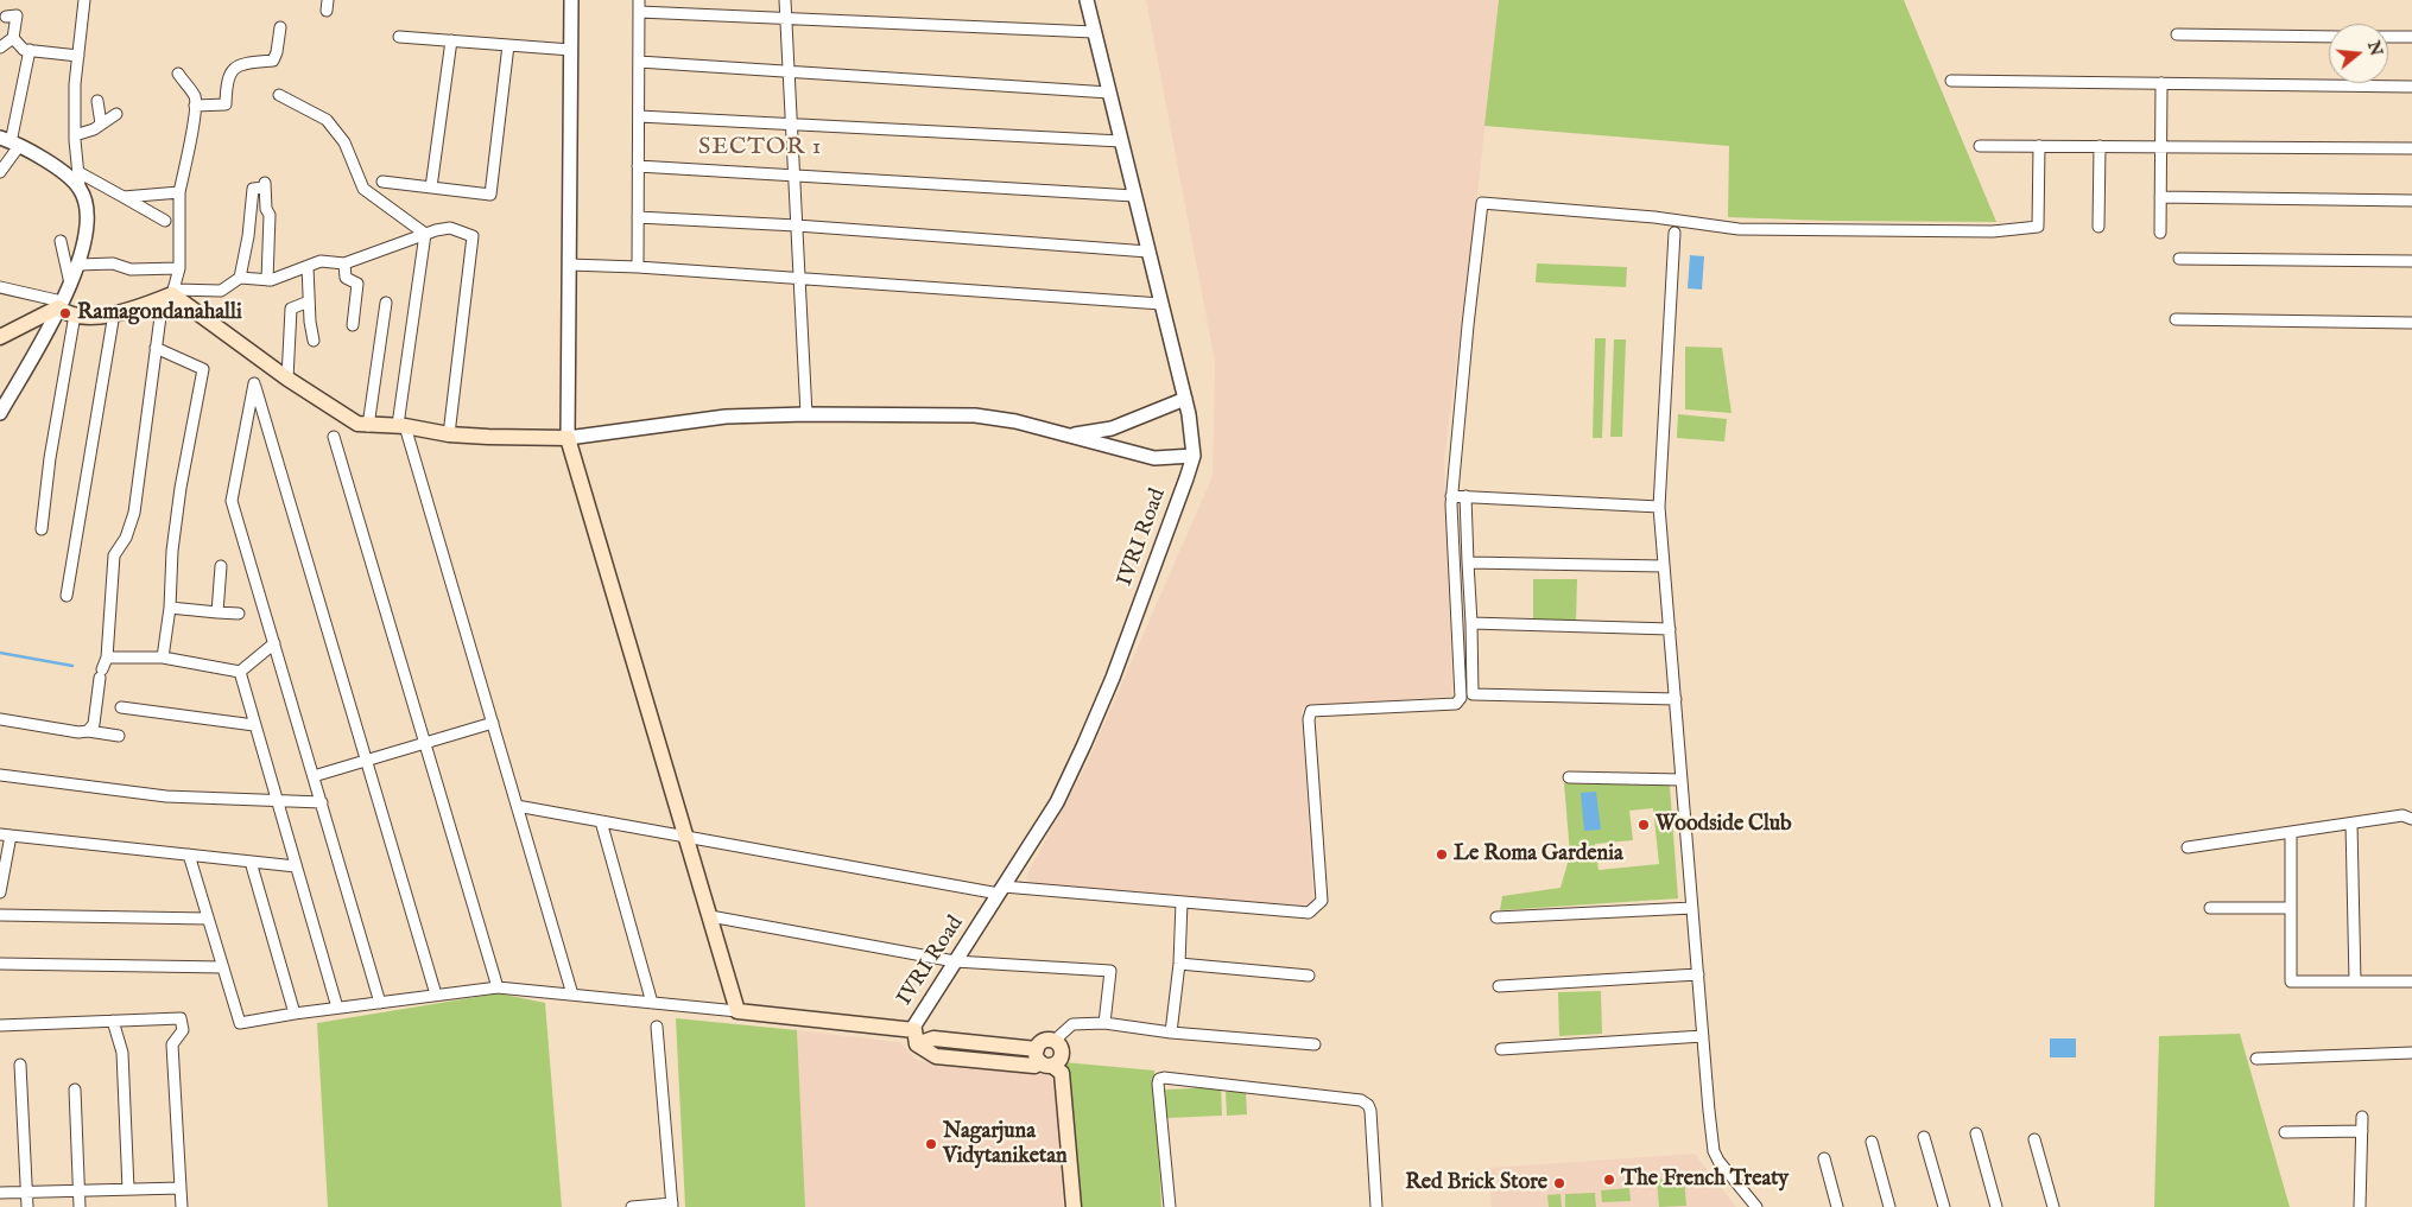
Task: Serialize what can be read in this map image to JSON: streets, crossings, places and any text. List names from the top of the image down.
{
  "streets": {
    "street": ["IVRI Road"]
  },
  "districts": ["SECTOR 1"],
  "places": [
    "Ramagondanahalli",
    "Woodside Club",
    "Le Roma Gardenia",
    "Nagarjuna Vidytaniketan",
    "The French Treaty",
    "Red Brick Store"
  ],
  "north": "right"
}
